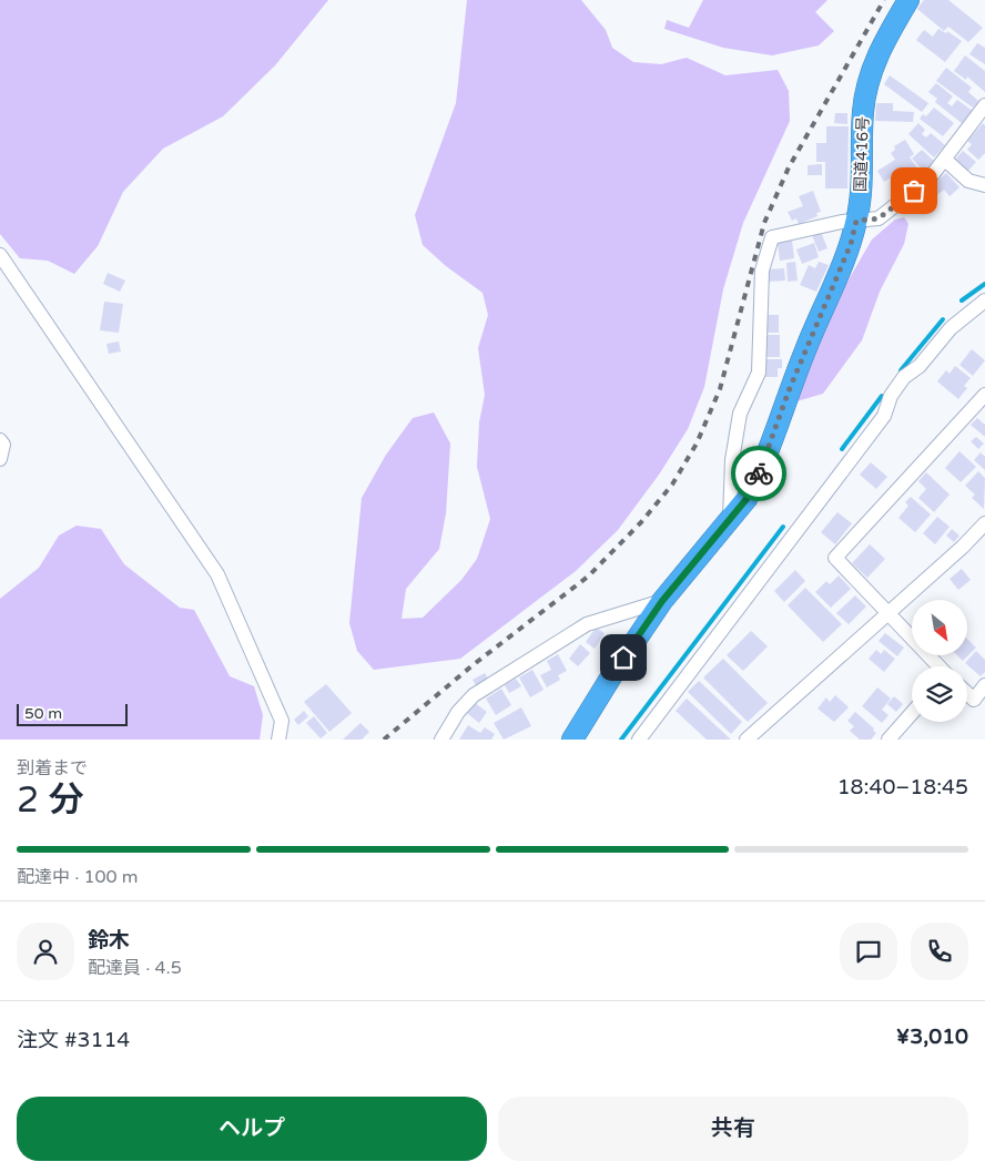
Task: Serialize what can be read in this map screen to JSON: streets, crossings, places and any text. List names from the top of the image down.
{
  "streets": {
    "highway": ["国道416号"]
  },
  "scale_bar": "50 m",
  "north": "bottom right",
  "page": {
    "scale": "50 m",
    "heading": ["2 分", "到着まで", "18:40–18:45"],
    "panel": [
      "鈴木",
      "配達員 · 4.5",
      "注文 #3114",
      "¥3,010"
    ],
    "bar": "配達中 · 100 m",
    "buttons": ["ヘルプ", "共有"]
  }
}
